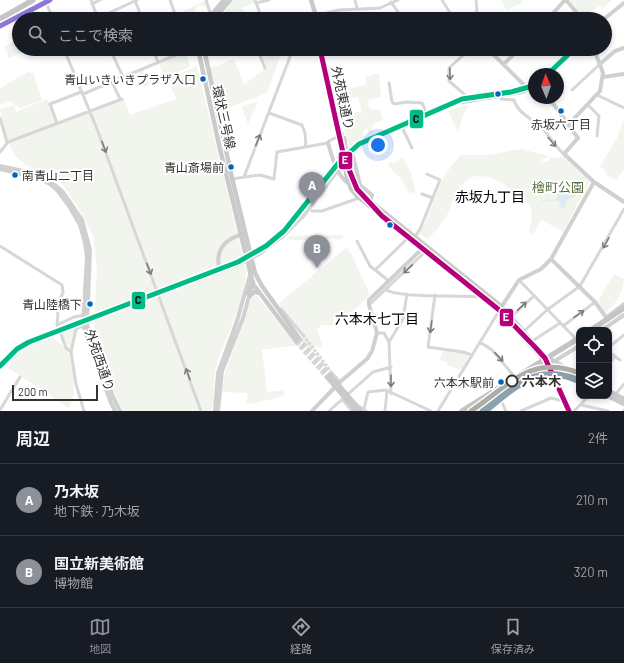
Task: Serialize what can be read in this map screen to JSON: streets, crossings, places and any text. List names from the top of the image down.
{
  "streets": {
    "main road": ["外苑東通り", "環状三号線", "外苑西通り"]
  },
  "districts": ["赤坂九丁目", "六本木七丁目"],
  "parks": ["檜町公園"],
  "places": [
    "青山いきいきプラザ入口",
    "赤坂六丁目",
    "青山斎場前",
    "南青山二丁目",
    "青山陸橋下",
    "六本木",
    "六本木駅前"
  ],
  "lines": ["transit line C", "transit line E"],
  "scale_bar": "200 m",
  "north": "top",
  "page": {
    "search": "ここで検索",
    "pins": ["A", "B"],
    "scale": "200 m",
    "heading": ["周辺", "2件"],
    "list": [
      {
        "mark": "A",
        "name": "乃木坂",
        "note": "地下鉄 · 乃木坂",
        "value": "210 m"
      },
      {
        "mark": "B",
        "name": "国立新美術館",
        "note": "博物館",
        "value": "320 m"
      }
    ],
    "nav": ["地図", "経路", "保存済み"]
  }
}
